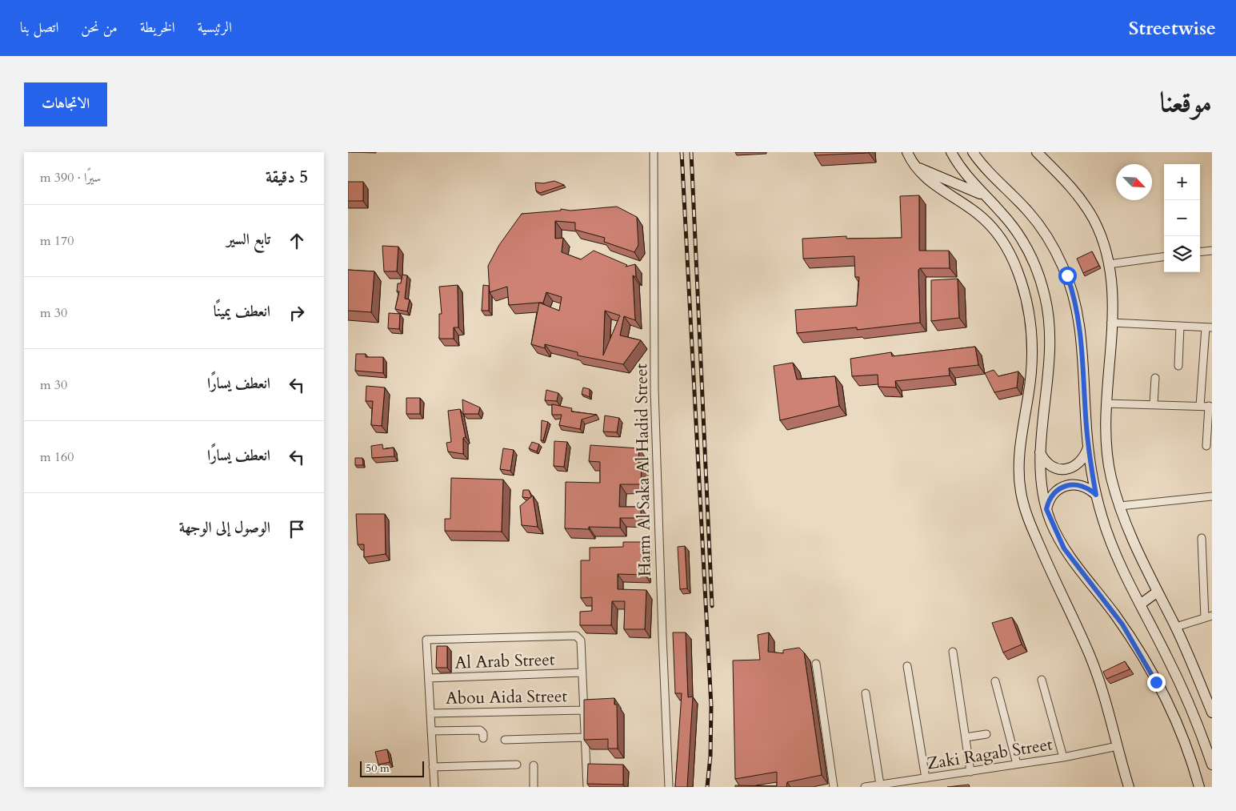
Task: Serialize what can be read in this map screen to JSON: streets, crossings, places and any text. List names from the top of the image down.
{
  "streets": {
    "street": [
      "Harm Al Saka Al Hadid Street",
      "Al Arab Street",
      "Abou Aida Street",
      "Zaki Ragab Street"
    ]
  },
  "scale_bar": "50 m",
  "north": "bottom right",
  "page": {
    "header": "Streetwise",
    "nav": [
      "الرئيسية",
      "الخريطة",
      "من نحن",
      "اتصل بنا"
    ],
    "title": "موقعنا",
    "buttons": "الاتجاهات",
    "heading": ["5 دقيقة", "سيرًا · 390 m"],
    "map_buttons": ["+", "−"],
    "list": [
      ["تابع السير", "170 m"],
      ["انعطف يمينًا", "30 m"],
      ["انعطف يسارًا", "30 m"],
      ["انعطف يسارًا", "160 m"],
      "الوصول إلى الوجهة"
    ],
    "scale": "50 m"
  }
}
